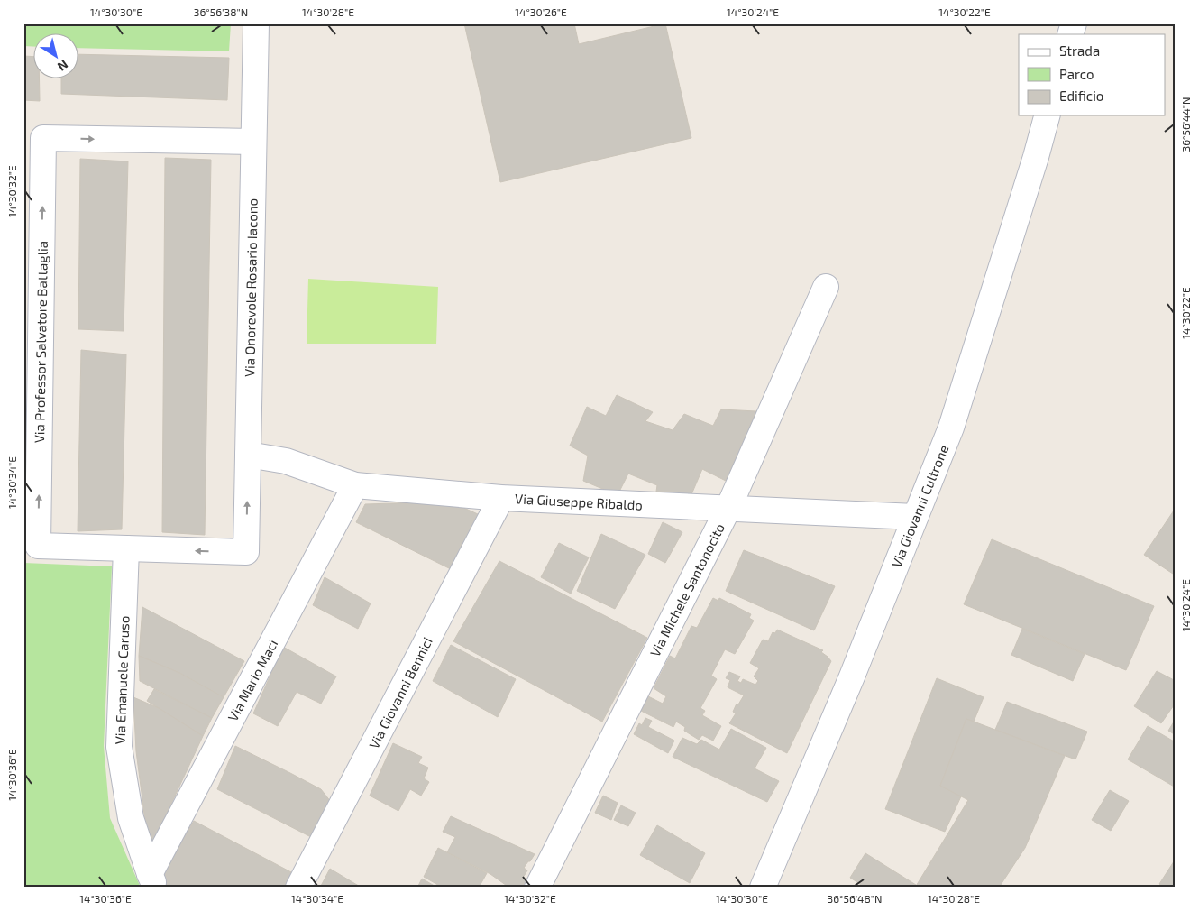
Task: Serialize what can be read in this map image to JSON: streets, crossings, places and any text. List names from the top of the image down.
{
  "streets": {
    "street": [
      "Via Onorevole Rosario Iacono",
      "Via Professor Salvatore Battaglia",
      "Via Giuseppe Ribaldo",
      "Via Giovanni Cultrone",
      "Via Michele Santonocito",
      "Via Emanuele Caruso",
      "Via Mario Maci",
      "Via Giovanni Bennici"
    ]
  },
  "crossings": [
    ["Via Onorevole Rosario Iacono", "Via Professor Salvatore Battaglia"],
    ["Via Onorevole Rosario Iacono", "Via Giuseppe Ribaldo"],
    ["Via Onorevole Rosario Iacono", "Via Emanuele Caruso"],
    ["Via Professor Salvatore Battaglia", "Via Emanuele Caruso"],
    ["Via Giuseppe Ribaldo", "Via Giovanni Cultrone"],
    ["Via Giuseppe Ribaldo", "Via Michele Santonocito"],
    ["Via Giuseppe Ribaldo", "Via Mario Maci"],
    ["Via Giuseppe Ribaldo", "Via Giovanni Bennici"],
    ["Via Emanuele Caruso", "Via Mario Maci"]
  ],
  "legend": ["Strada", "Parco", "Edificio"],
  "north": "bottom right",
  "coordinates": [
    "14°30'30\"E",
    "36°56'38\"N",
    "14°30'28\"E",
    "14°30'26\"E",
    "14°30'24\"E",
    "14°30'22\"E",
    "36°56'44\"N",
    "14°30'32\"E",
    "14°30'34\"E",
    "14°30'36\"E",
    "36°56'48\"N"
  ]
}
